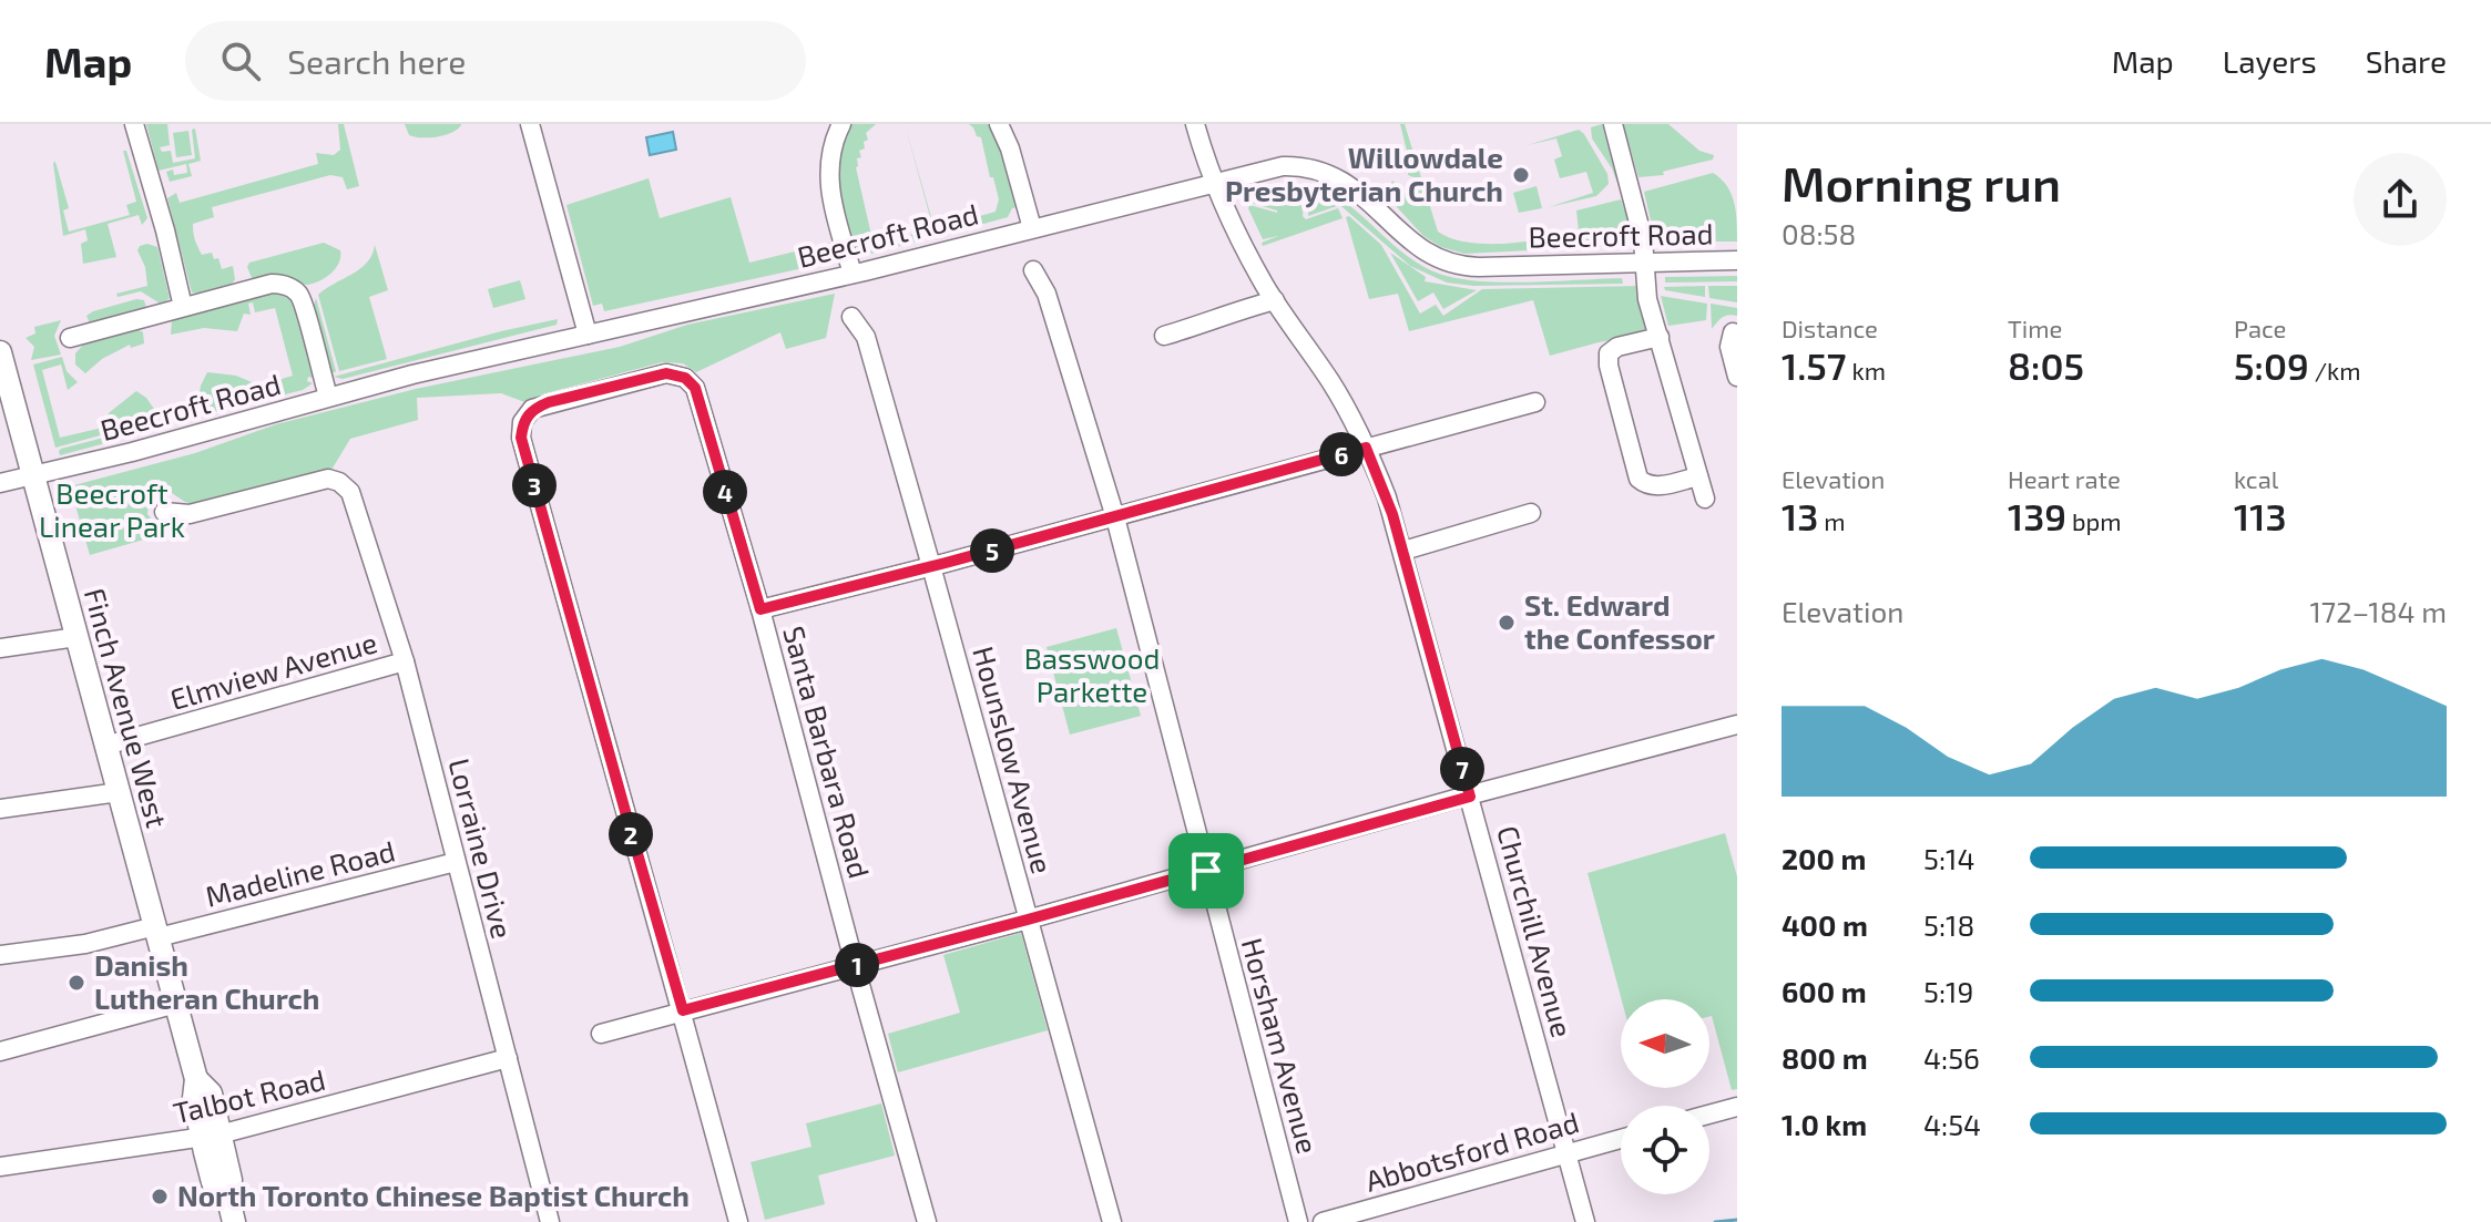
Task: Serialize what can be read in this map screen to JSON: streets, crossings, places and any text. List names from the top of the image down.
{
  "streets": {
    "main road": ["Finch Avenue West"],
    "street": [
      "Beecroft Road",
      "Elmview Avenue",
      "Santa Barbara Road",
      "Hounslow Avenue",
      "Lorraine Drive",
      "Madeline Road",
      "Churchill Avenue",
      "Horsham Avenue",
      "Talbot Road",
      "Abbotsford Road"
    ]
  },
  "crossings": [
    ["Beecroft Road", "Finch Avenue West"],
    ["Beecroft Road", "Churchill Avenue"],
    ["Elmview Avenue", "Finch Avenue West"],
    ["Elmview Avenue", "Lorraine Drive"],
    ["Finch Avenue West", "Madeline Road"],
    ["Finch Avenue West", "Talbot Road"],
    ["Lorraine Drive", "Madeline Road"],
    ["Lorraine Drive", "Talbot Road"],
    ["Churchill Avenue", "Abbotsford Road"]
  ],
  "parks": ["Beecroft Linear Park", "Basswood Parkette"],
  "places": [
    "Willowdale Presbyterian Church",
    "St. Edward the Confessor",
    "Danish Lutheran Church",
    "North Toronto Chinese Baptist Church"
  ],
  "north": "left",
  "page": {
    "header": "Map",
    "search": "Search here",
    "nav": ["Map", "Layers", "Share"],
    "heading": ["Morning run", "08:58"],
    "stats": [
      ["Distance", "1.57 km"],
      ["Time", "8:05"],
      ["Pace", "5:09 /km"],
      ["Elevation", "13 m"],
      ["Heart rate", "139 bpm"],
      ["kcal", "113"]
    ],
    "pins": [
      "6",
      "3",
      "4",
      "5",
      "7",
      "2",
      "1"
    ],
    "chart": ["Elevation", "172–184 m"],
    "list": [
      {
        "name": "200 m",
        "note": "5:14"
      },
      {
        "name": "400 m",
        "note": "5:18"
      },
      {
        "name": "600 m",
        "note": "5:19"
      },
      {
        "name": "800 m",
        "note": "4:56"
      },
      {
        "name": "1.0 km",
        "note": "4:54"
      }
    ]
  }
}
